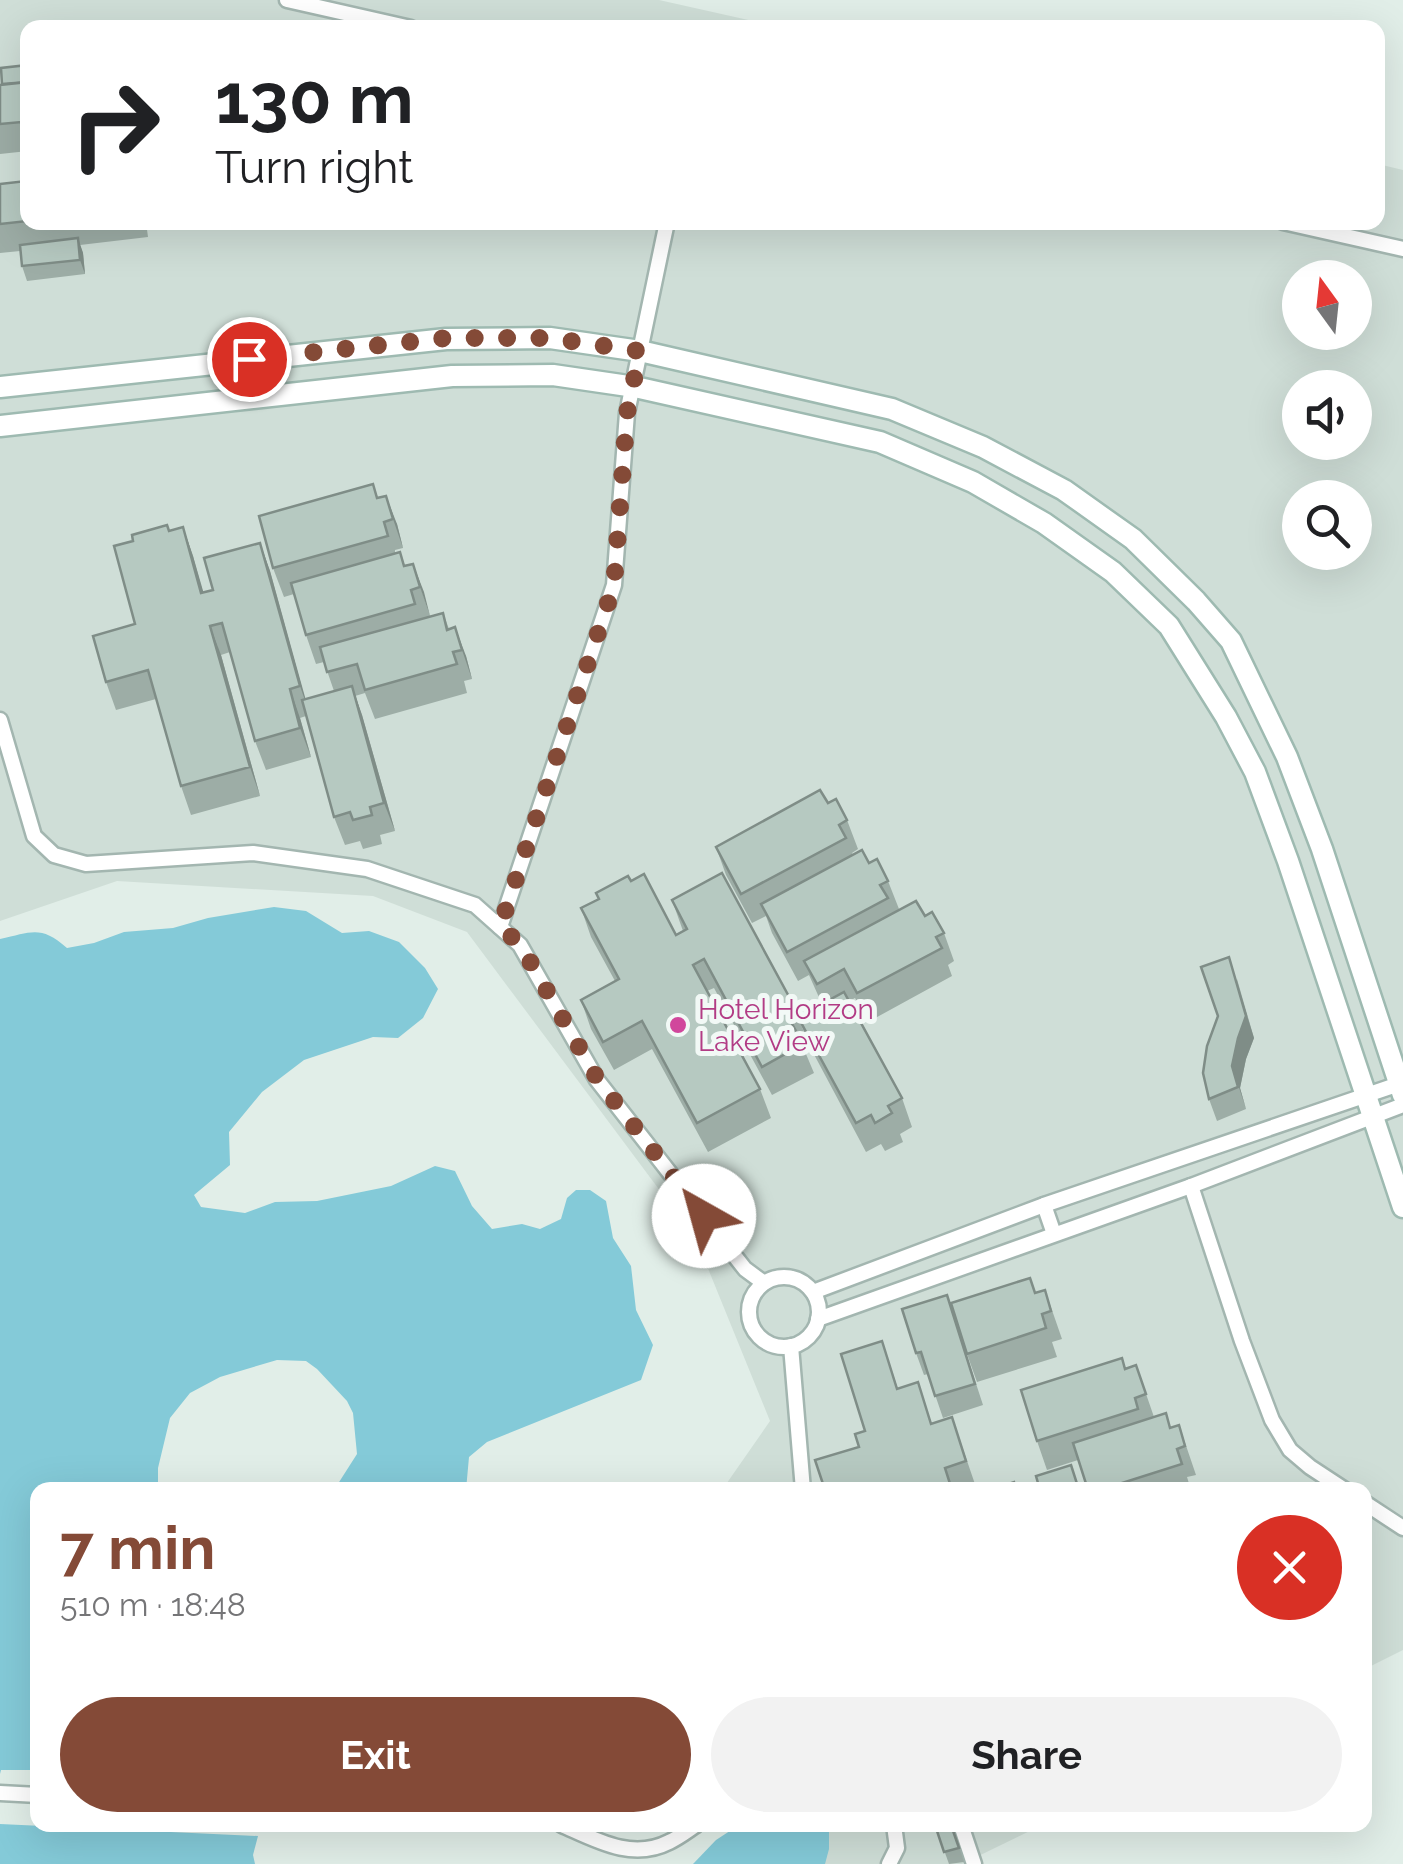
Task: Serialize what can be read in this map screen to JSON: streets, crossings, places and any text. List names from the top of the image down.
{
  "places": ["Hotel Horizon Lake View"],
  "north": "top",
  "page": {
    "turn": ["130 m", "Turn right"],
    "heading": ["7 min", "510 m · 18:48"],
    "buttons": ["Exit", "Share"]
  }
}
